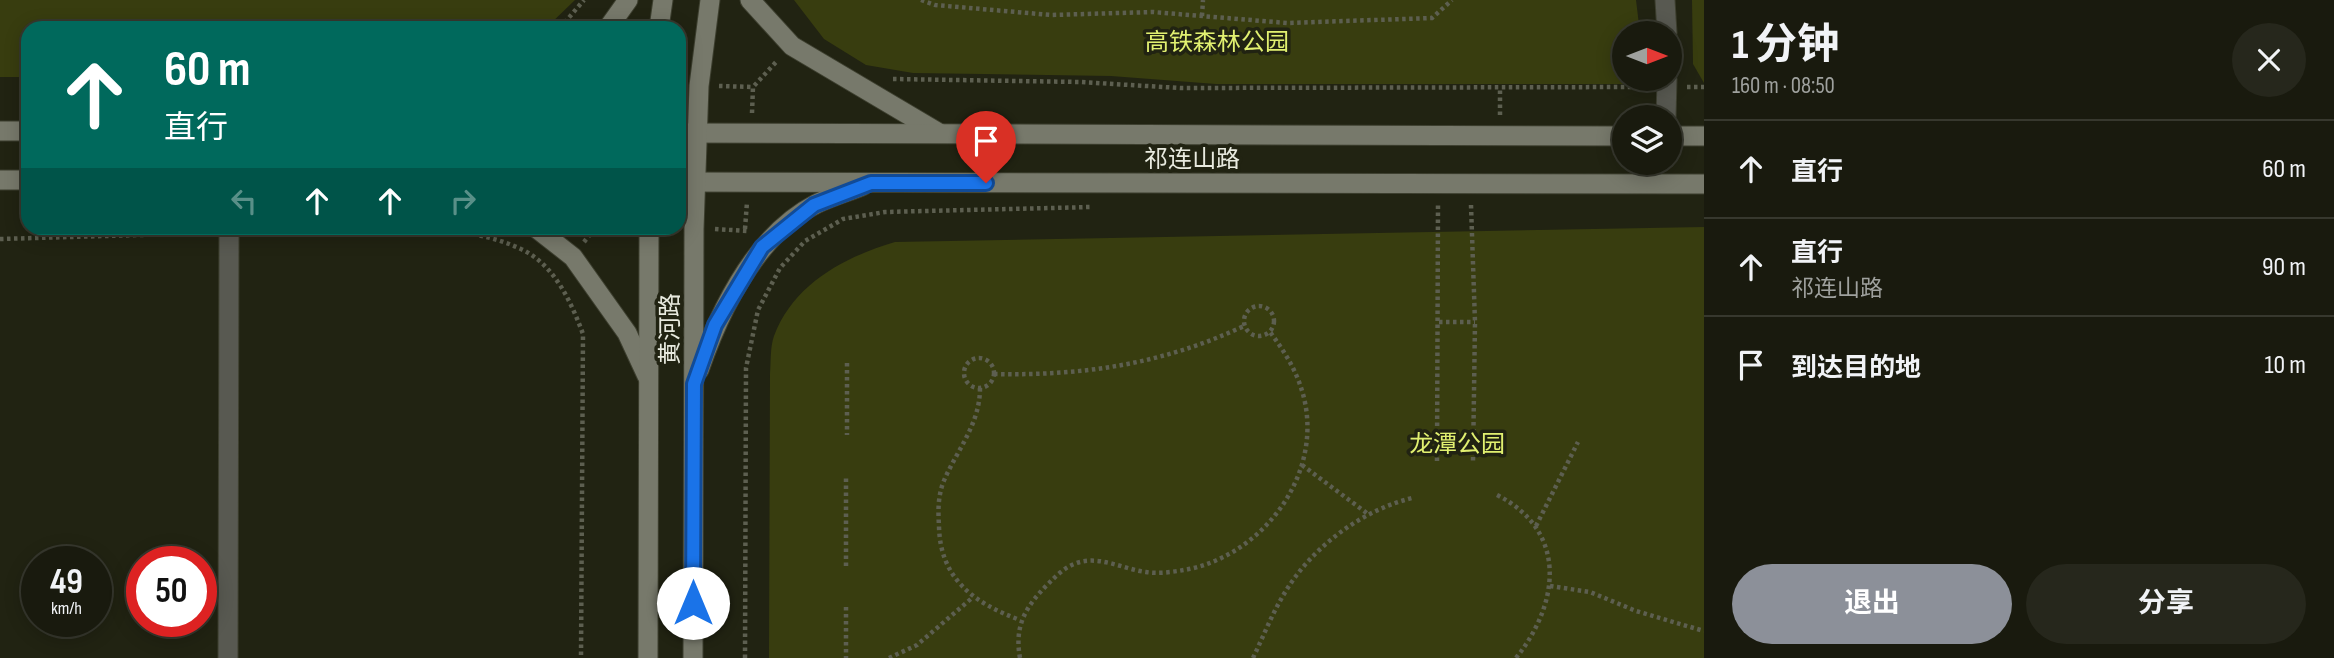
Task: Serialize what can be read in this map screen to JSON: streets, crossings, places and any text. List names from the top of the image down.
{
  "streets": {
    "main road": ["祁连山路", "黄河路"]
  },
  "crossings": [
    ["祁连山路", "黄河路"]
  ],
  "parks": ["高铁森林公园", "龙潭公园"],
  "north": "right",
  "page": {
    "heading": ["1 分钟", "160 m · 08:50"],
    "turn": ["60 m", "直行"],
    "list": [
      {
        "name": "直行",
        "value": "60 m"
      },
      {
        "name": "直行",
        "note": "祁连山路",
        "value": "90 m"
      },
      {
        "name": "到达目的地",
        "value": "10 m"
      }
    ],
    "speed": "49 km/h",
    "limit": "50",
    "buttons": ["退出", "分享"]
  }
}
